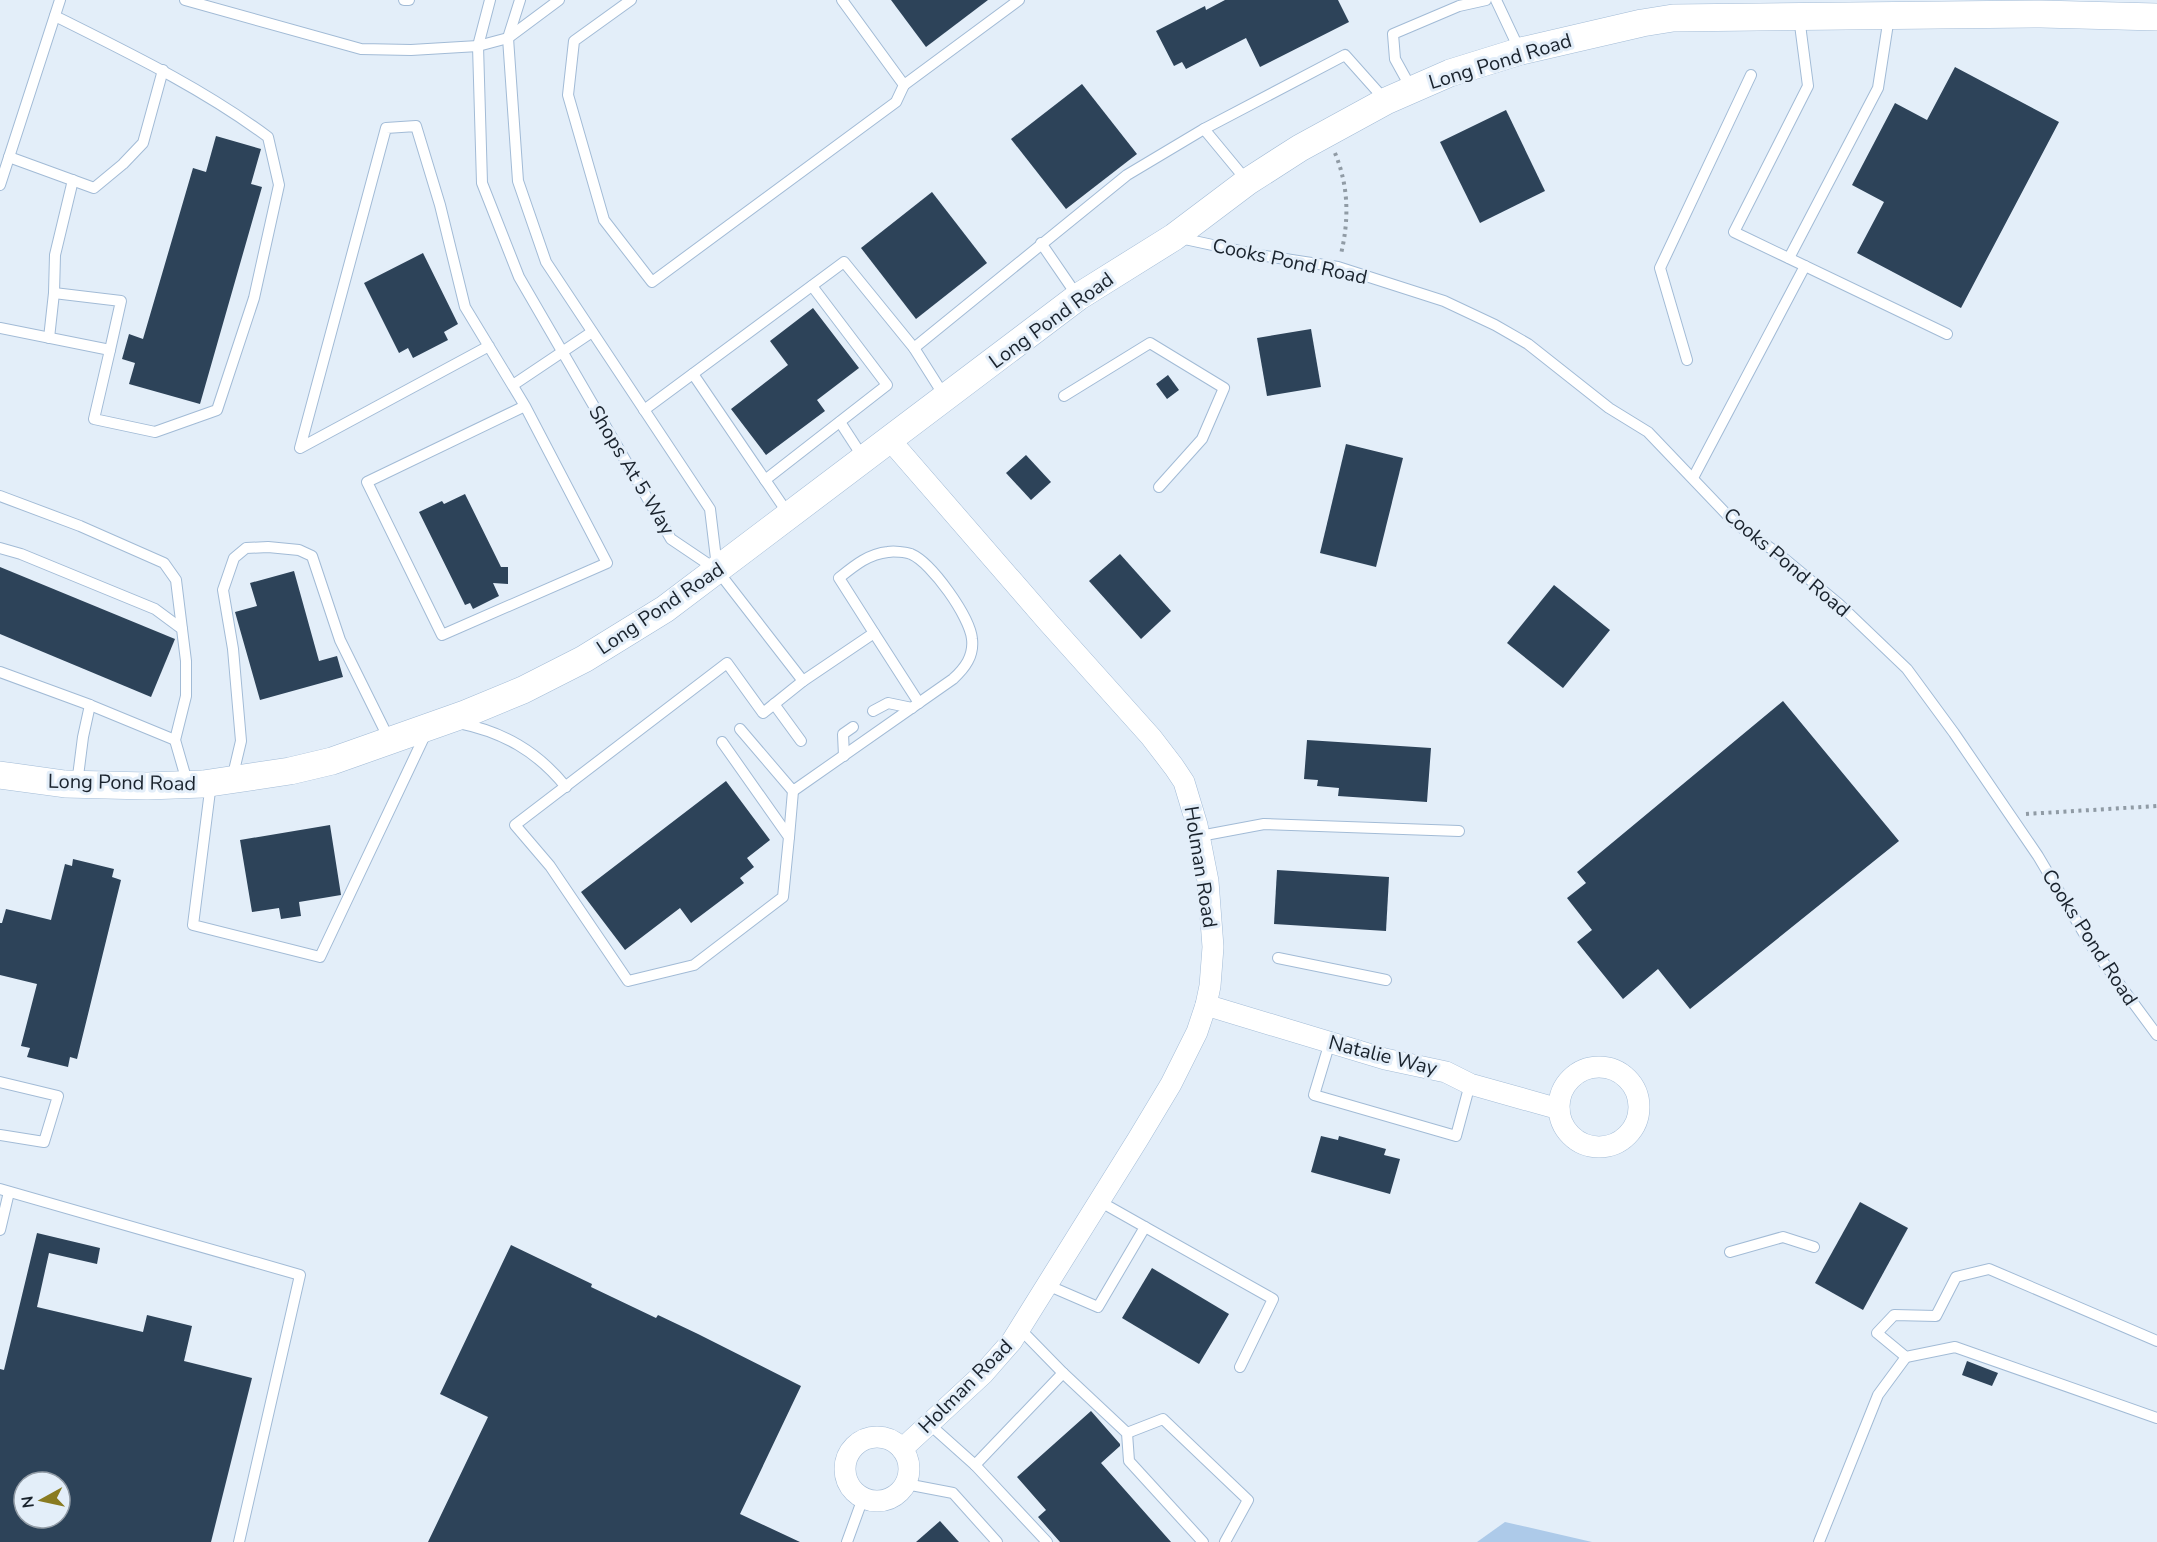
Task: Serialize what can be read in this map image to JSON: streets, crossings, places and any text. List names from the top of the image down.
{
  "streets": {
    "street": ["Long Pond Road", "Holman Road", "Natalie Way"],
    "lane": ["Cooks Pond Road", "Shops At 5 Way"]
  },
  "crossings": [
    ["Long Pond Road", "Cooks Pond Road"],
    ["Long Pond Road", "Shops At 5 Way"],
    ["Long Pond Road", "Holman Road"],
    ["Holman Road", "Natalie Way"]
  ],
  "north": "left"
}
